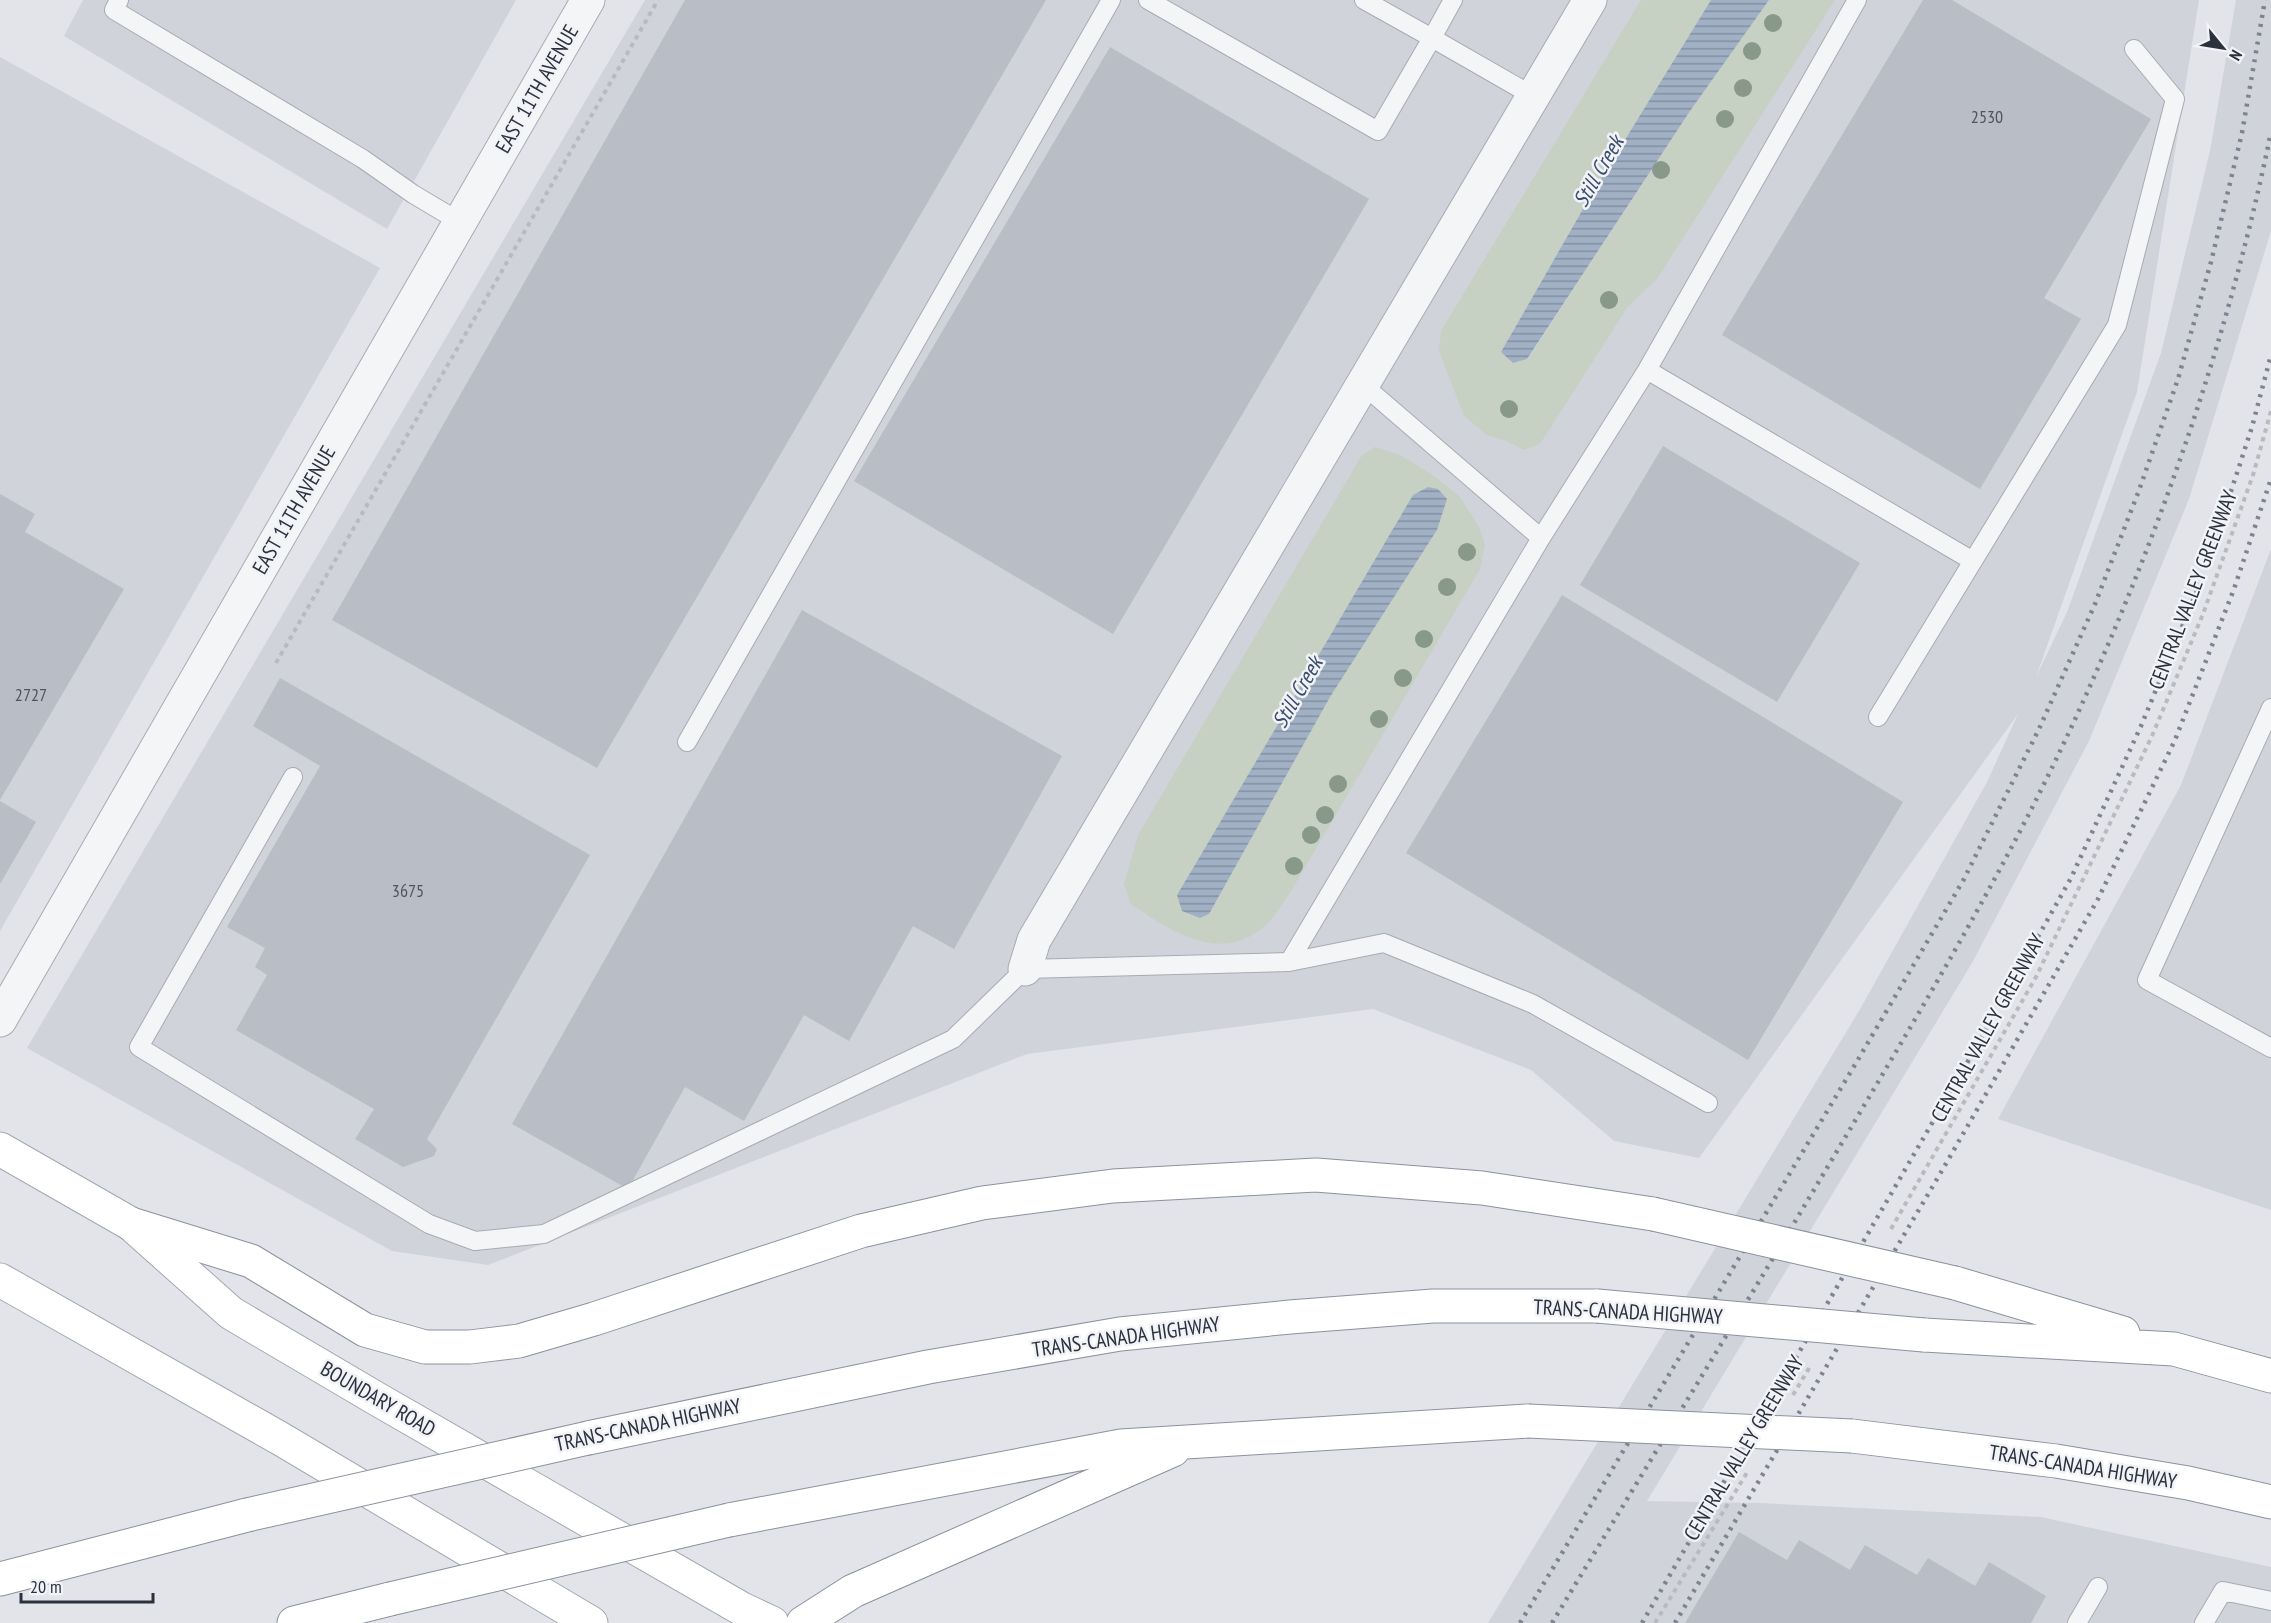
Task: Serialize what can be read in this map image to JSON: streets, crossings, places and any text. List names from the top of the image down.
{
  "streets": {
    "main road": ["TRANS-CANADA HIGHWAY", "BOUNDARY ROAD"],
    "street": ["EAST 11TH AVENUE"],
    "path": ["CENTRAL VALLEY GREENWAY"]
  },
  "water": ["Still Creek"],
  "house_numbers": ["2530", "2727", "3675"],
  "scale_bar": "20 m",
  "north": "bottom right"
}
